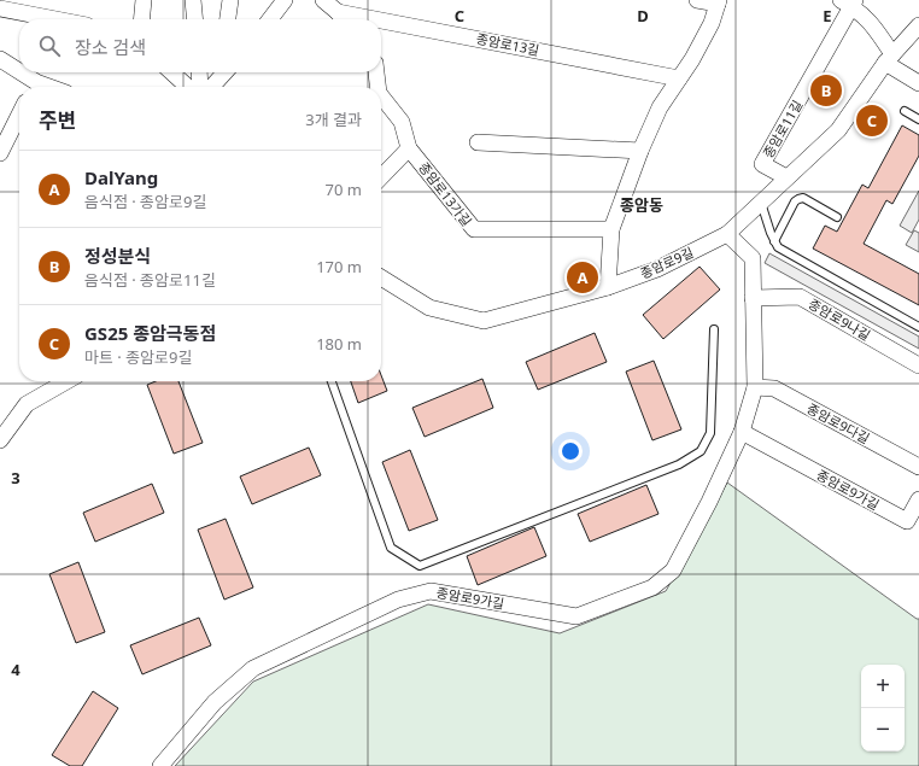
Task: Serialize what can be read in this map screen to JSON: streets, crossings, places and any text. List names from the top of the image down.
{
  "streets": {
    "street": [
      "종암로13길",
      "종암로11길",
      "종암로13가길",
      "종암로9길",
      "종암로9나길",
      "종암로9다길",
      "종암로9가길"
    ]
  },
  "crossings": [
    ["종암로11길", "종암로9길"],
    ["종암로9길", "종암로9가길"],
    ["종암로9나길", "종암로9가길"],
    ["종암로9다길", "종암로9가길"]
  ],
  "districts": ["종암동"],
  "page": {
    "search": "장소 검색",
    "pins": ["B", "C", "A"],
    "heading": ["주변", "3개 결과"],
    "list": [
      {
        "mark": "A",
        "name": "DalYang",
        "note": "음식점 · 종암로9길",
        "value": "70 m"
      },
      {
        "mark": "B",
        "name": "정성분식",
        "note": "음식점 · 종암로11길",
        "value": "170 m"
      },
      {
        "mark": "C",
        "name": "GS25 종암극동점",
        "note": "마트 · 종암로9길",
        "value": "180 m"
      }
    ],
    "map_buttons": ["+", "−"]
  },
  "grid": {
    "columns": ["C", "D", "E"],
    "rows": ["3", "4"]
  }
}
